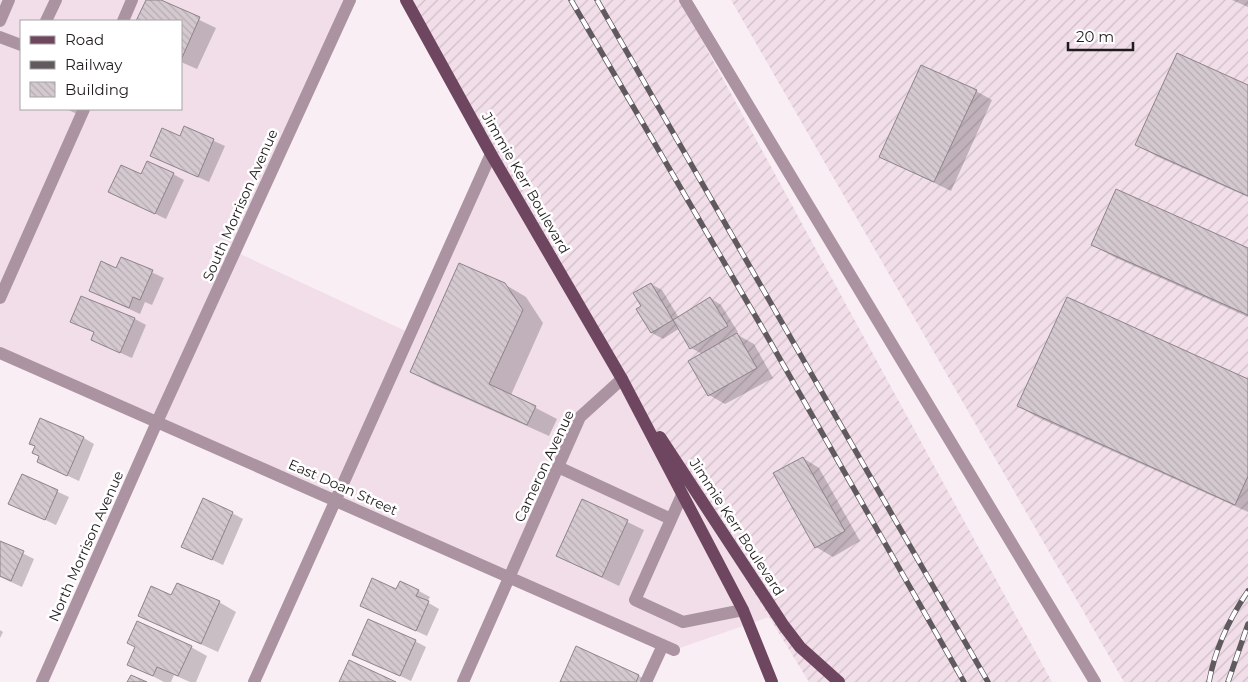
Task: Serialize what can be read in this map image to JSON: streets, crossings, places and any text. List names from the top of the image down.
{
  "streets": {
    "main road": ["Jimmie Kerr Boulevard"],
    "street": [
      "South Morrison Avenue",
      "Cameron Avenue",
      "East Doan Street",
      "North Morrison Avenue"
    ]
  },
  "crossings": [
    ["Jimmie Kerr Boulevard", "Cameron Avenue"],
    ["South Morrison Avenue", "East Doan Street"],
    ["South Morrison Avenue", "North Morrison Avenue"],
    ["Cameron Avenue", "East Doan Street"],
    ["East Doan Street", "North Morrison Avenue"]
  ],
  "legend": ["Road", "Railway", "Building"],
  "scale_bar": "20 m"
}
